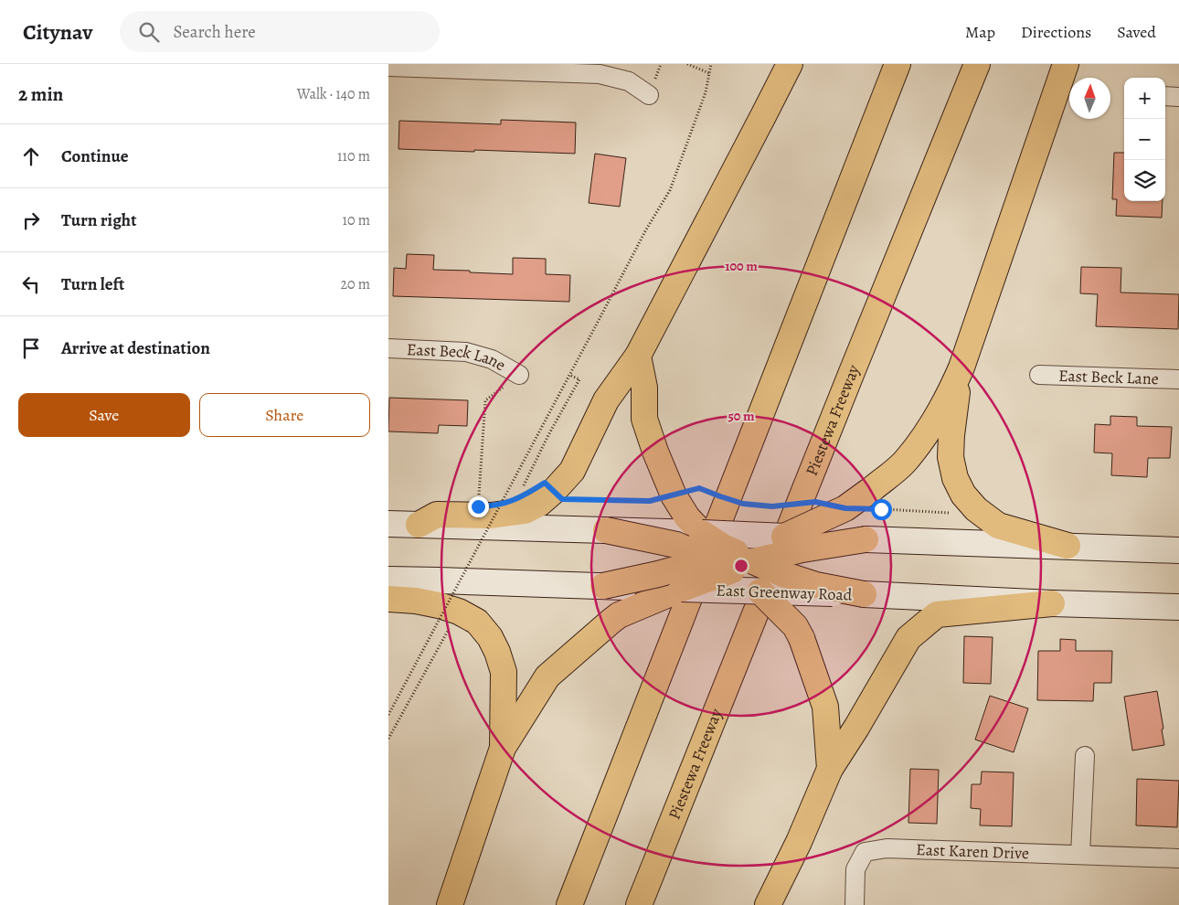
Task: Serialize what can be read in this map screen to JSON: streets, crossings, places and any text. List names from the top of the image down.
{
  "streets": {
    "highway": ["Piestewa Freeway"],
    "main road": ["East Greenway Road"],
    "street": ["East Beck Lane", "East Karen Drive"]
  },
  "north": "top",
  "page": {
    "header": "Citynav",
    "search": "Search here",
    "nav": ["Map", "Directions", "Saved"],
    "heading": ["2 min", "Walk · 140 m"],
    "map_buttons": ["+", "−"],
    "list": [
      ["Continue", "110 m"],
      ["Turn right", "10 m"],
      ["Turn left", "20 m"],
      "Arrive at destination"
    ],
    "buttons": ["Save", "Share"]
  },
  "rings": ["100 m", "50 m"]
}
